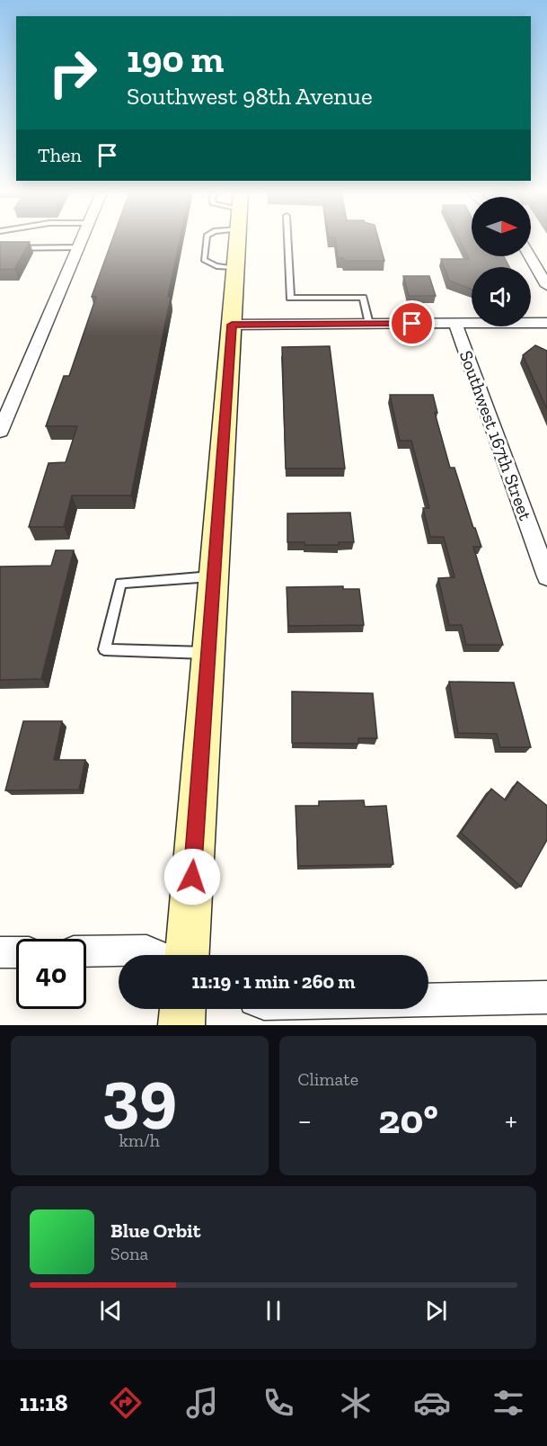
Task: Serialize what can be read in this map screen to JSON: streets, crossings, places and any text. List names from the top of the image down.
{
  "streets": {
    "street": ["Southwest 167th Street"]
  },
  "north": "right",
  "page": {
    "turn": ["190 m", "Southwest 98th Avenue"],
    "then": "Then",
    "limit": "40",
    "trip": "11:19 · 1 min · 260 m",
    "tile": [
      ["39", "km/h"],
      "Climate"
    ],
    "heat": ["−", "20°", "+"],
    "song": ["Blue Orbit", "Sona"],
    "tabs": "11:18"
  }
}
